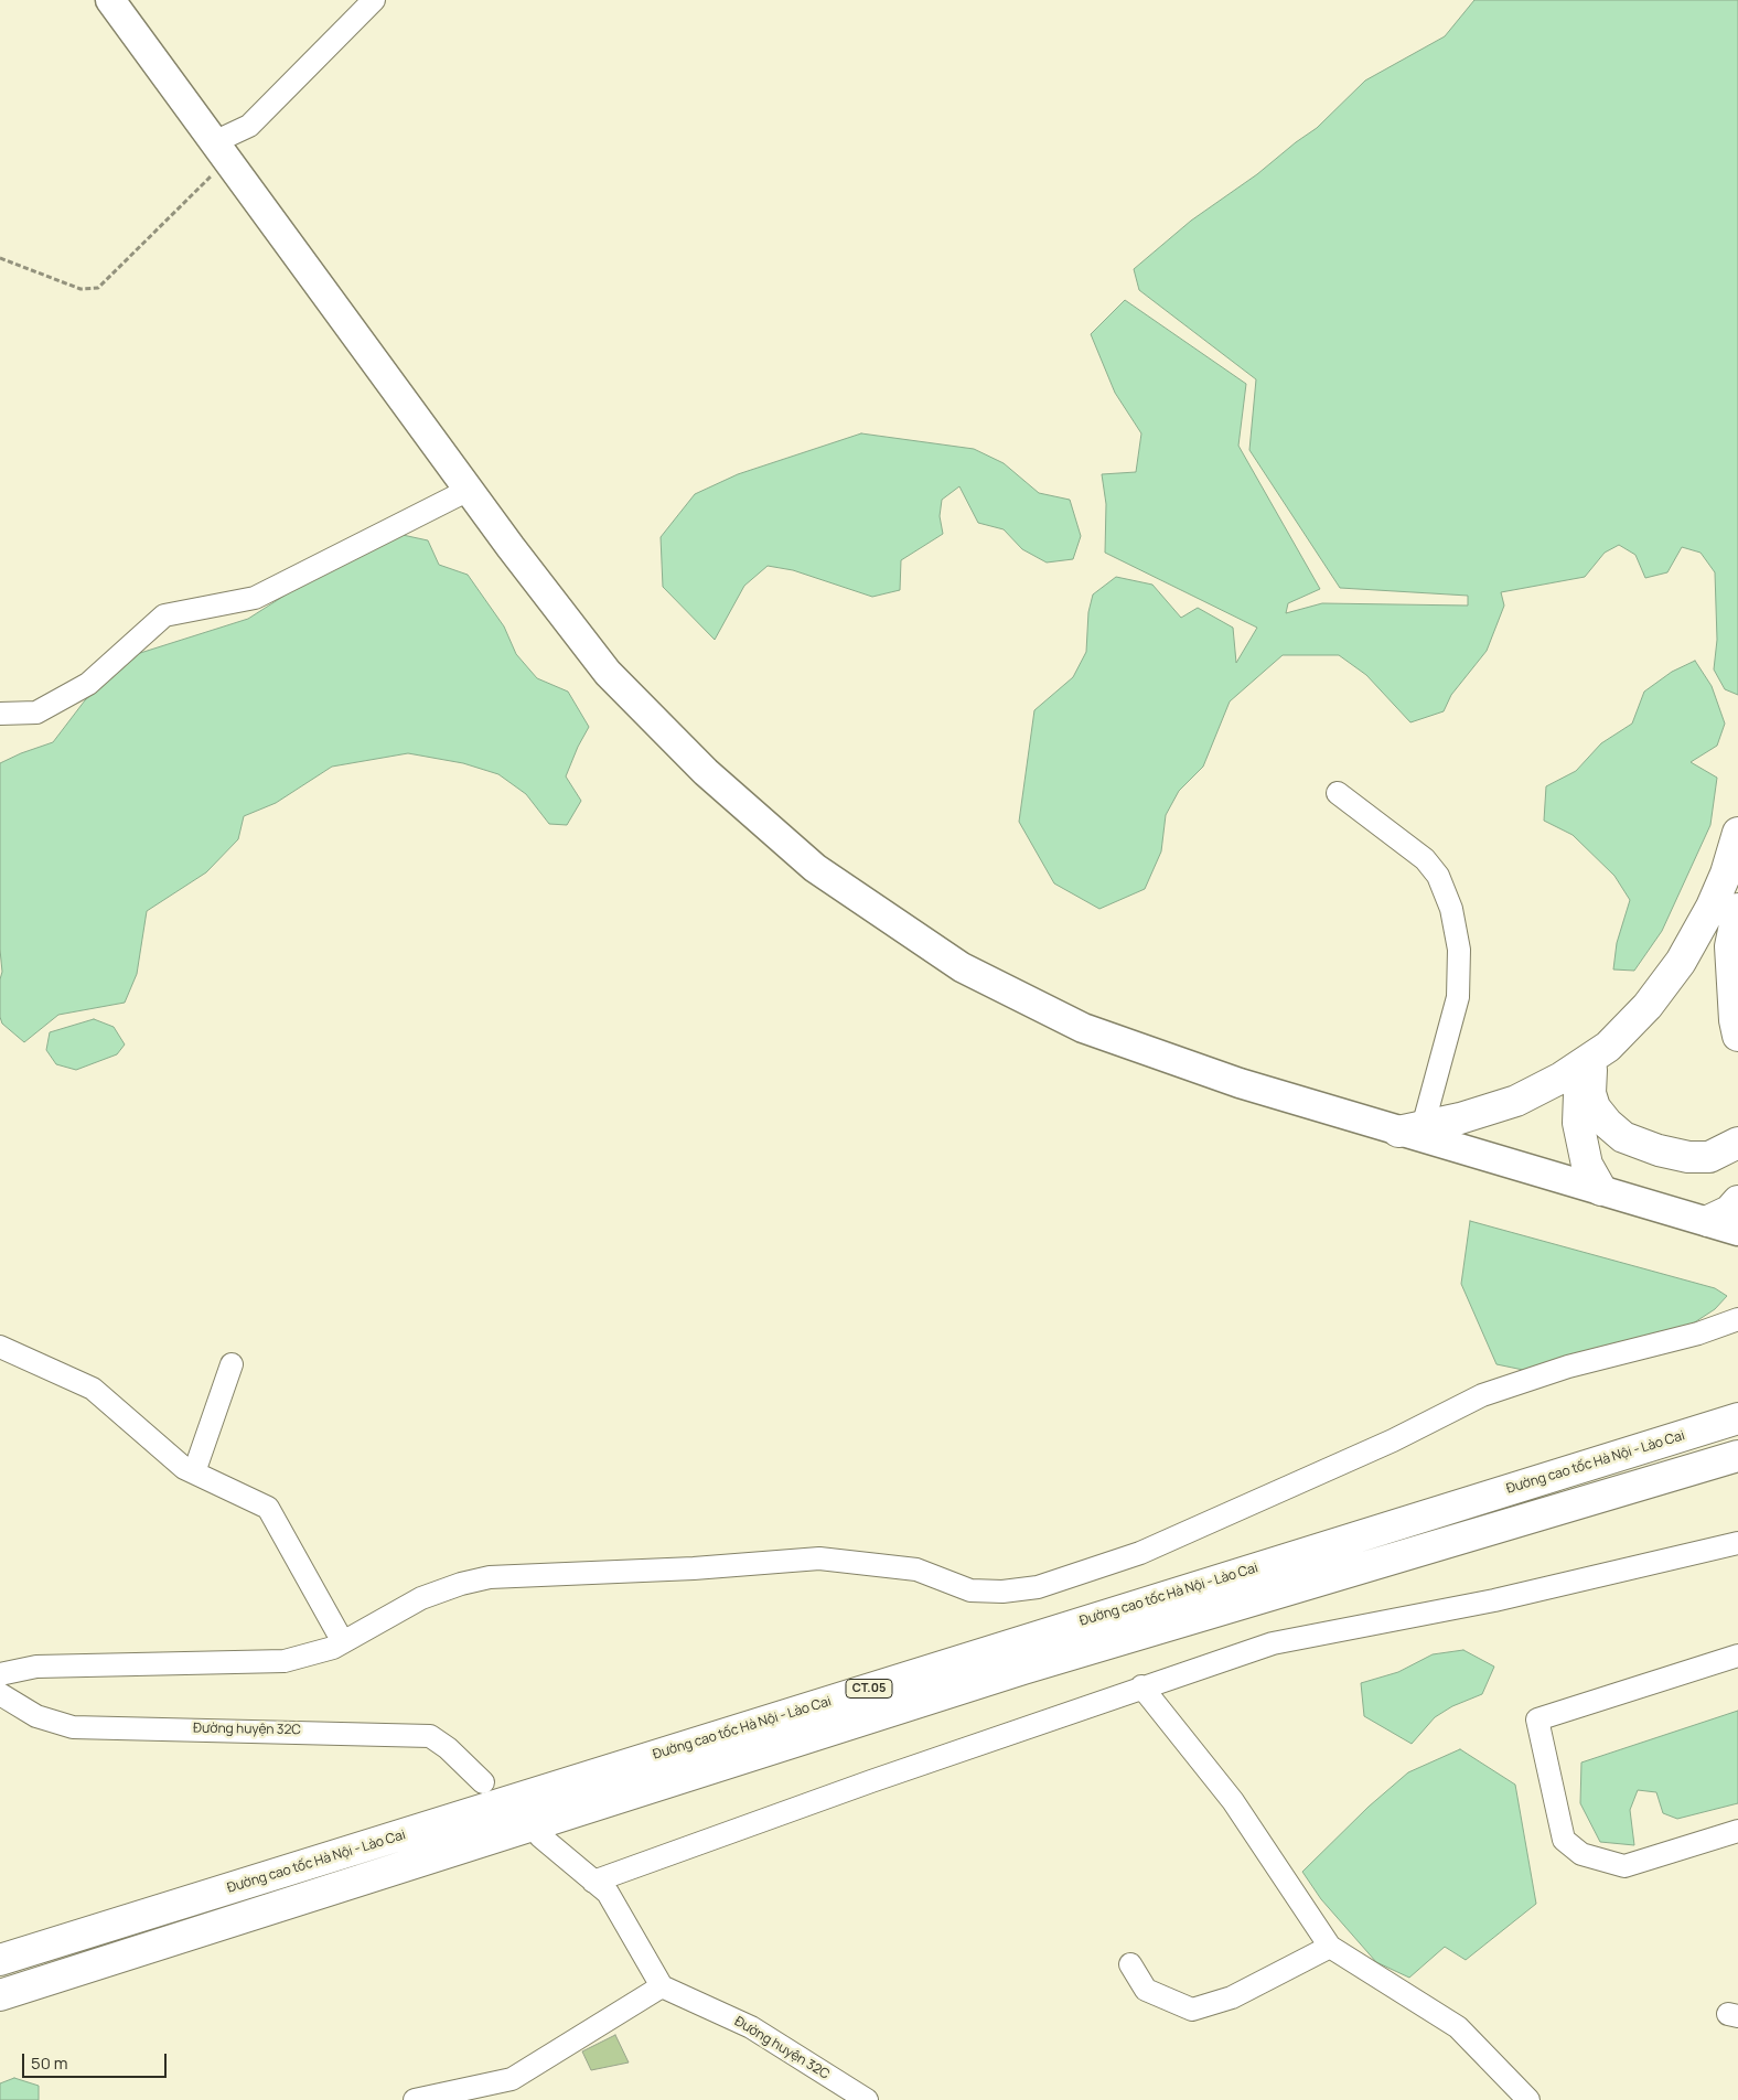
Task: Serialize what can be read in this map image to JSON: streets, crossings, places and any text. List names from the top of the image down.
{
  "streets": {
    "highway": ["Đường cao tốc Hà Nội - Lào Cai", "CT.05"],
    "street": ["Đường huyện 32C"]
  },
  "scale_bar": "50 m"
}
